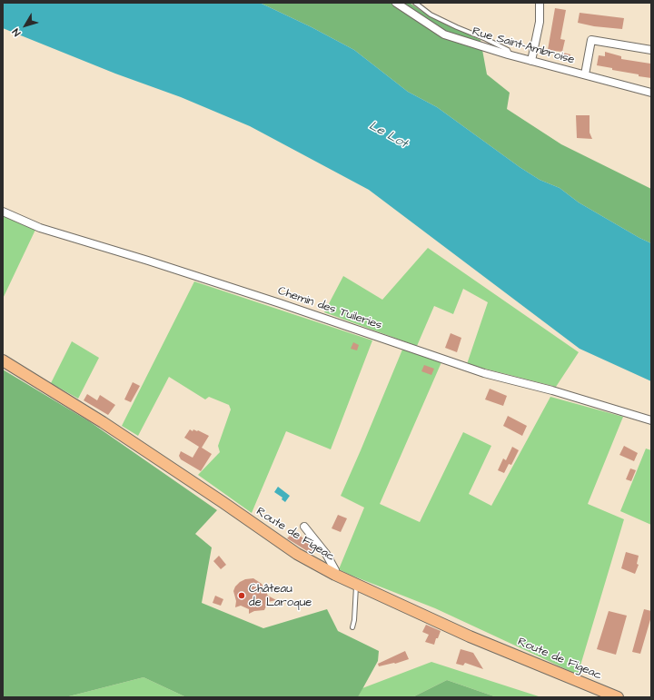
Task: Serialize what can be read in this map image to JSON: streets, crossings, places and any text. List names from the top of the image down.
{
  "streets": {
    "main road": ["Route de Figeac"],
    "street": ["Rue Saint-Ambroise", "Chemin des Tuileries"]
  },
  "water": ["Le Lot"],
  "places": ["Château de Laroque"],
  "north": "bottom left"
}
